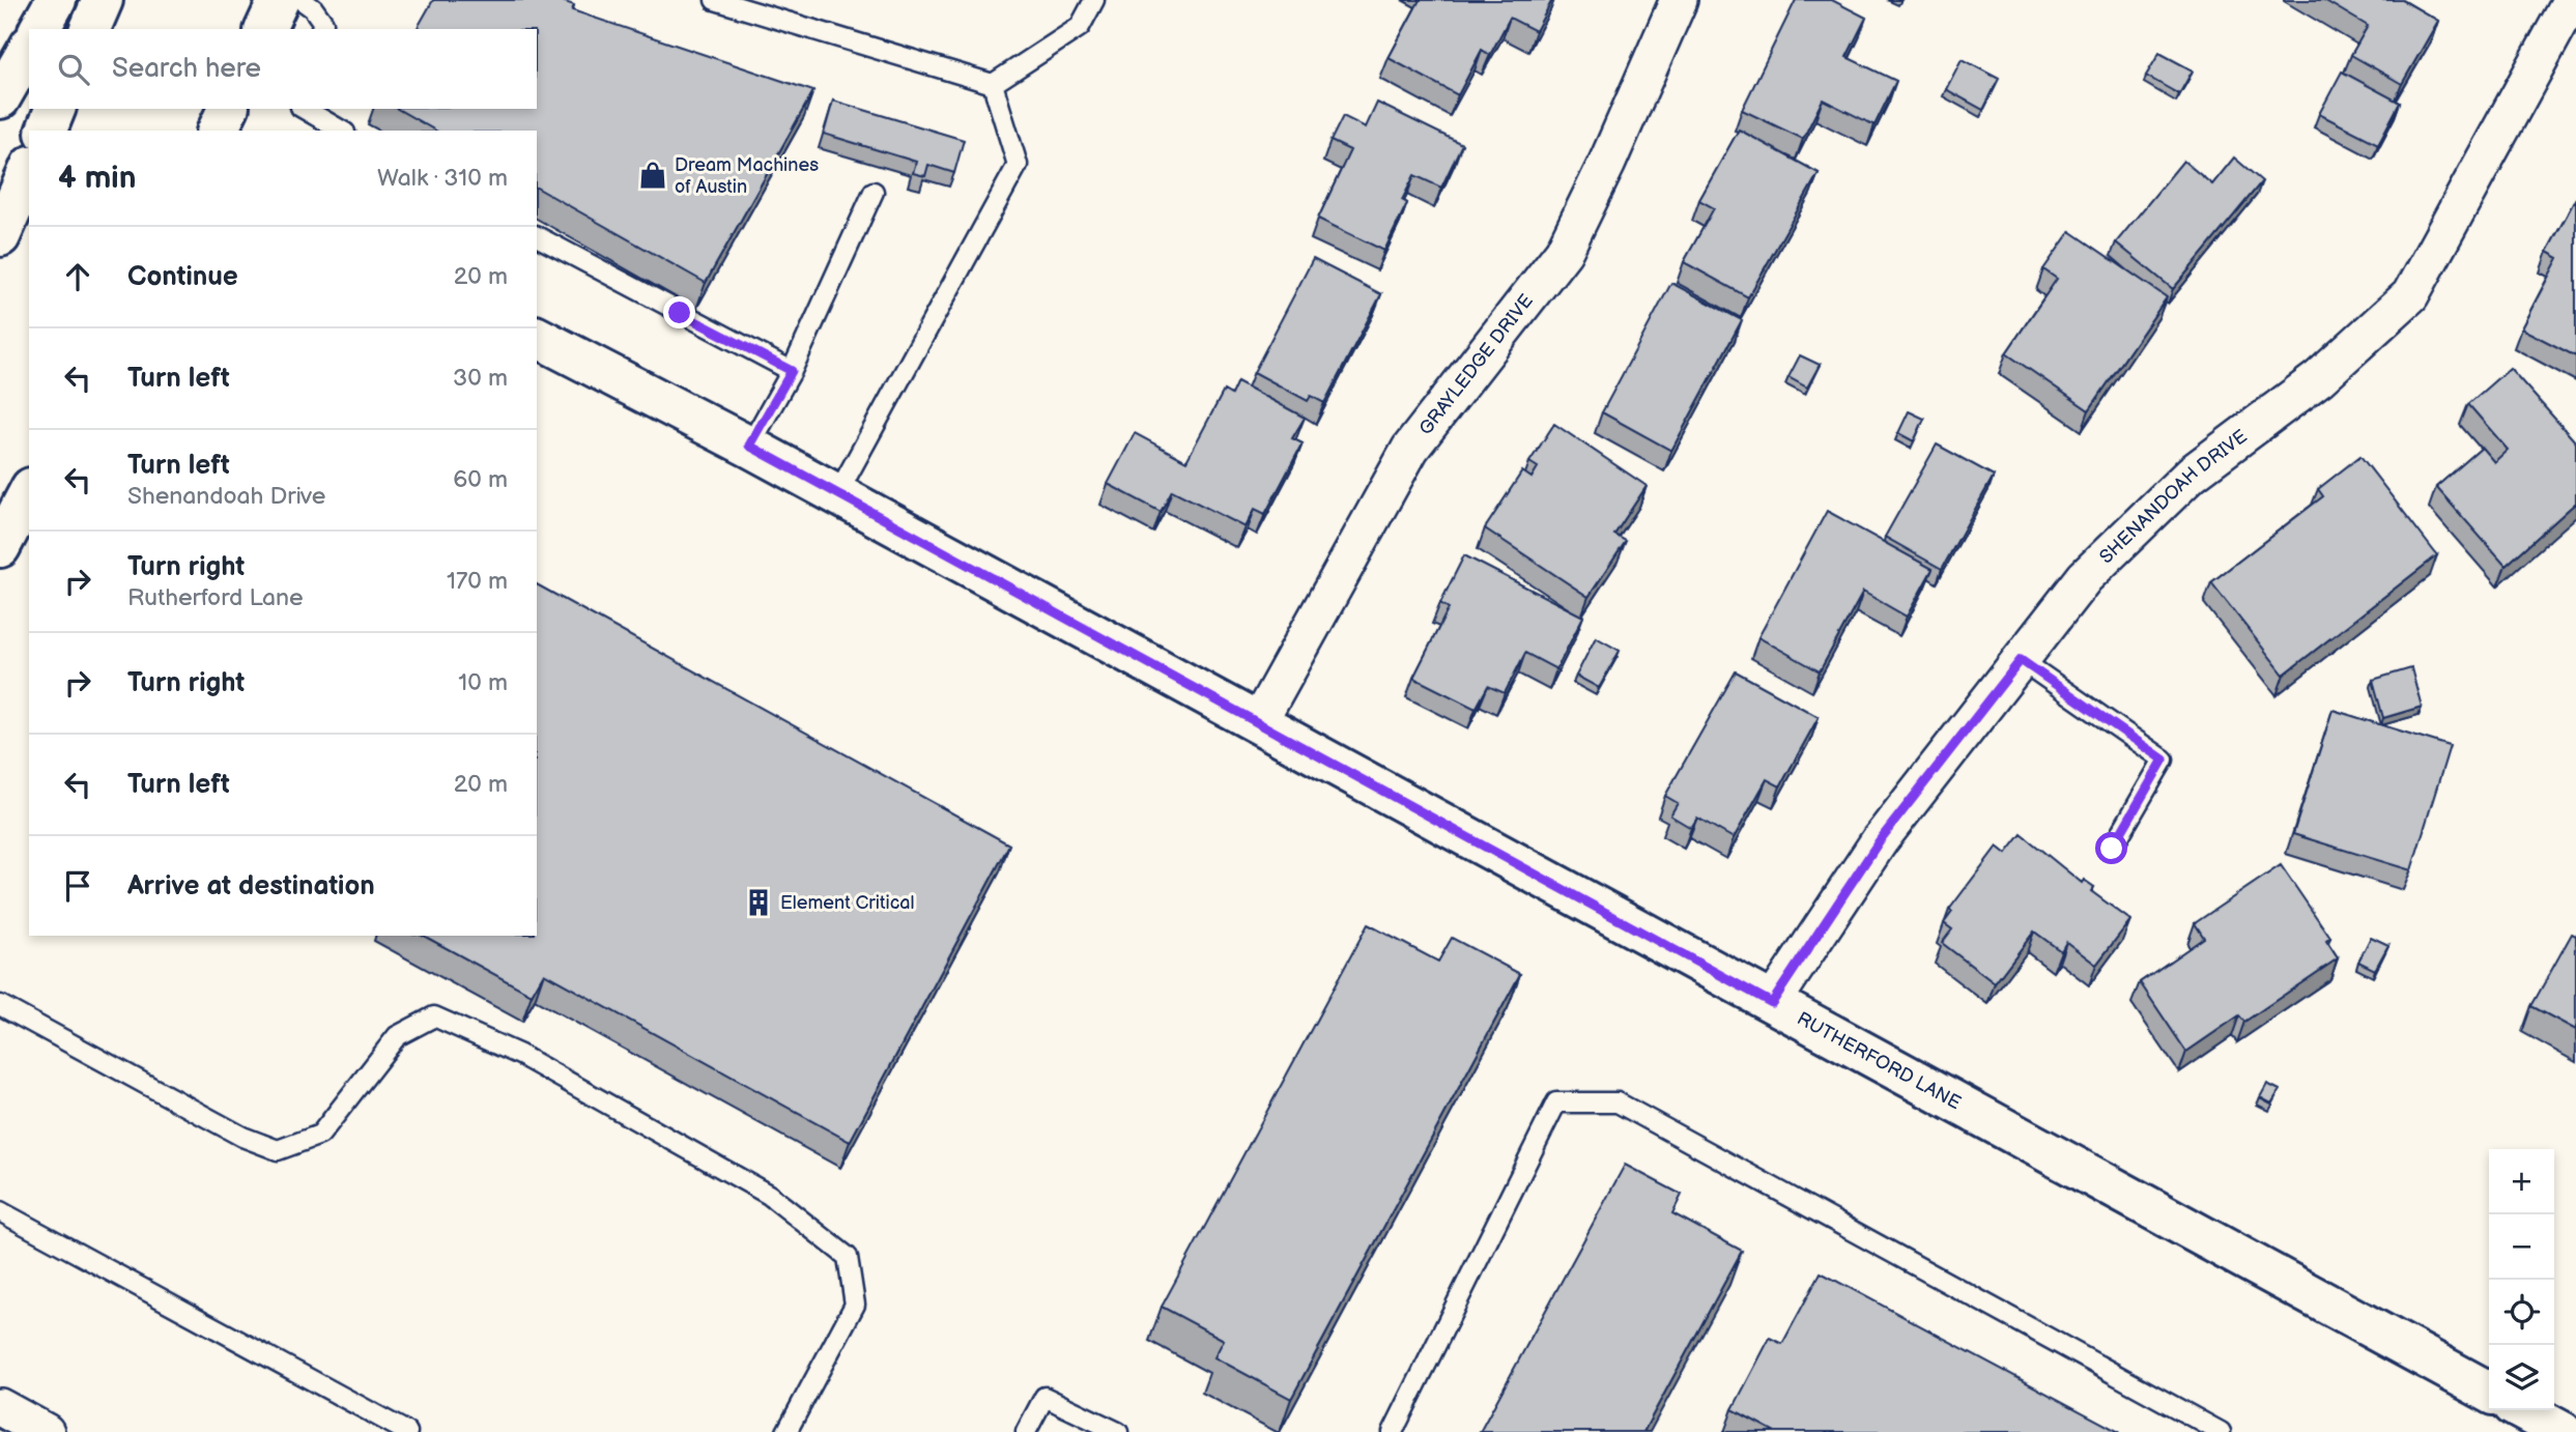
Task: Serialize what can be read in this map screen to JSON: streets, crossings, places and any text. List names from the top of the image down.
{
  "streets": {
    "main road": ["RUTHERFORD LANE"],
    "street": ["GRAYLEDGE DRIVE", "SHENANDOAH DRIVE"]
  },
  "crossings": [
    ["GRAYLEDGE DRIVE", "RUTHERFORD LANE"],
    ["SHENANDOAH DRIVE", "RUTHERFORD LANE"]
  ],
  "places": {
    "shop": ["Dream Machines of Austin"],
    "building": ["Element Critical"]
  },
  "page": {
    "search": "Search here",
    "heading": ["4 min", "Walk · 310 m"],
    "list": [
      ["Continue", "20 m"],
      ["Turn left", "30 m"],
      ["Turn left", "Shenandoah Drive", "60 m"],
      ["Turn right", "Rutherford Lane", "170 m"],
      ["Turn right", "10 m"],
      ["Turn left", "20 m"],
      "Arrive at destination"
    ],
    "map_buttons": ["+", "−"]
  }
}
